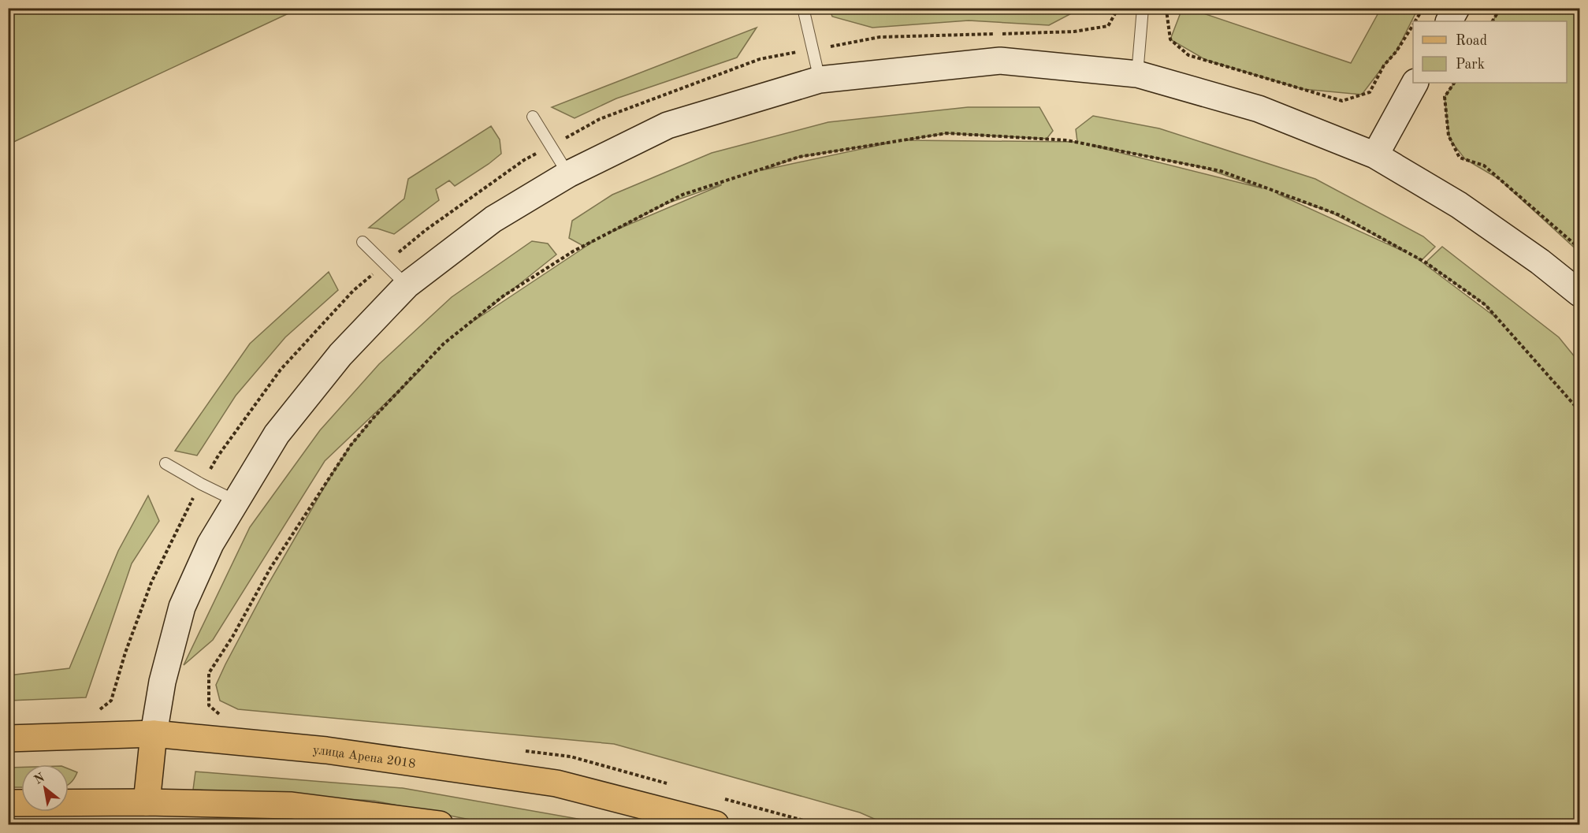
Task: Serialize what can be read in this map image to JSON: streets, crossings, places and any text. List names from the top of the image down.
{
  "streets": {
    "main road": ["улица Арена 2018"]
  },
  "legend": ["Road", "Park"],
  "north": "top left"
}
